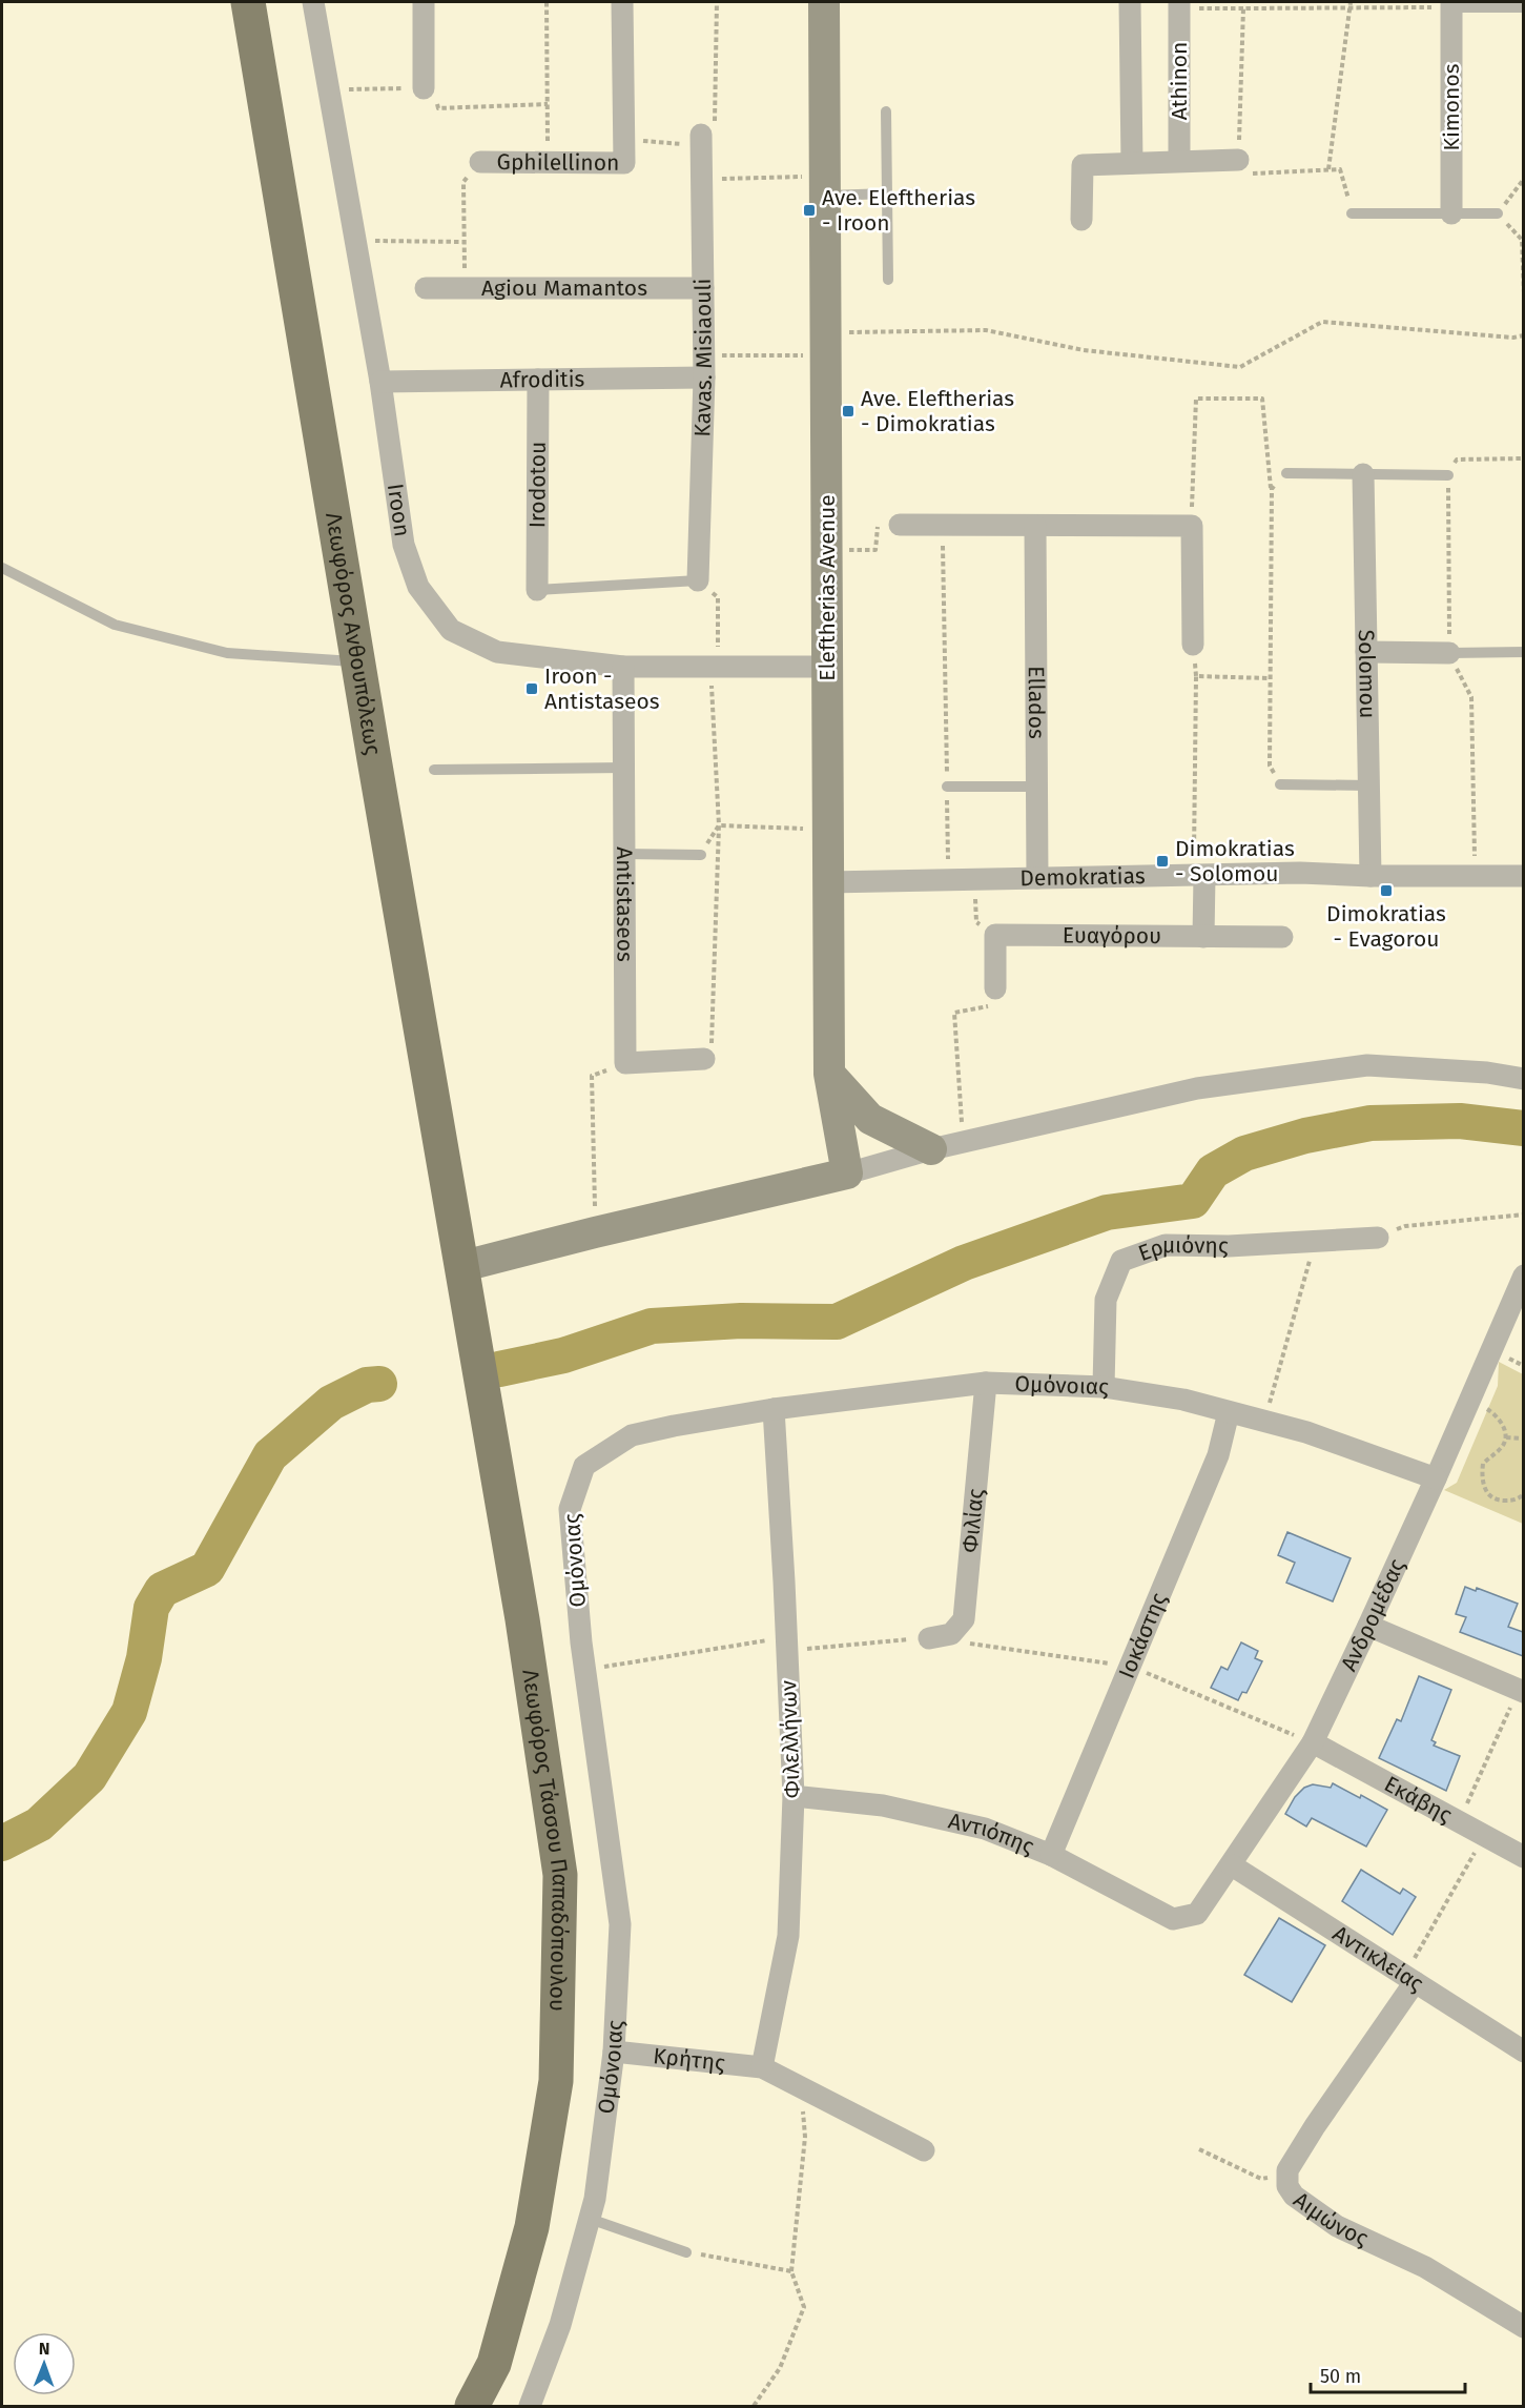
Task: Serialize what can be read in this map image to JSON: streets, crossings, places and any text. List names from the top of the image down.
{
  "streets": {
    "main road": ["Eleftherias Avenue", "Λεωφόρος Ανθουπόλεως", "Λεωφόρος Τάσσου Παπαδόπουλου"],
    "street": [
      "Athinon",
      "Kimonos",
      "Gphilellinon",
      "Agiou Mamantos",
      "Kavas. Misiaouli",
      "Afroditis",
      "Irodotou",
      "Iroon",
      "Solomou",
      "Ellados",
      "Demokratias",
      "Antistaseos",
      "Ευαγόρου",
      "Ερμιόνης",
      "Ομόνοιας",
      "Φιλίας",
      "Ανδρομέδας",
      "Ιοκάστης",
      "Φιλελλήνων",
      "Εκάβης",
      "Αντιόπης",
      "Αντικλείας",
      "Κρήτης",
      "Αιμώνος"
    ]
  },
  "crossings": [
    ["Agiou Mamantos", "Kavas. Misiaouli"],
    ["Kavas. Misiaouli", "Afroditis"],
    ["Afroditis", "Irodotou"],
    ["Afroditis", "Iroon"],
    ["Iroon", "Eleftherias Avenue"],
    ["Iroon", "Antistaseos"],
    ["Eleftherias Avenue", "Demokratias"],
    ["Λεωφόρος Ανθουπόλεως", "Λεωφόρος Τάσσου Παπαδόπουλου"],
    ["Solomou", "Demokratias"],
    ["Ellados", "Demokratias"],
    ["Ερμιόνης", "Ομόνοιας"],
    ["Ομόνοιας", "Φιλίας"],
    ["Ομόνοιας", "Ανδρομέδας"],
    ["Ομόνοιας", "Ιοκάστης"],
    ["Ομόνοιας", "Φιλελλήνων"],
    ["Ομόνοιας", "Κρήτης"],
    ["Ανδρομέδας", "Εκάβης"],
    ["Ανδρομέδας", "Αντιόπης"],
    ["Ανδρομέδας", "Αντικλείας"],
    ["Ιοκάστης", "Αντιόπης"],
    ["Φιλελλήνων", "Αντιόπης"],
    ["Φιλελλήνων", "Κρήτης"],
    ["Αντικλείας", "Αιμώνος"]
  ],
  "places": {
    "transit": [
      "Ave. Eleftherias - Iroon",
      "Ave. Eleftherias - Dimokratias",
      "Iroon - Antistaseos",
      "Dimokratias - Solomou",
      "Dimokratias - Evagorou"
    ]
  },
  "scale_bar": "50 m",
  "north": "top"
}
